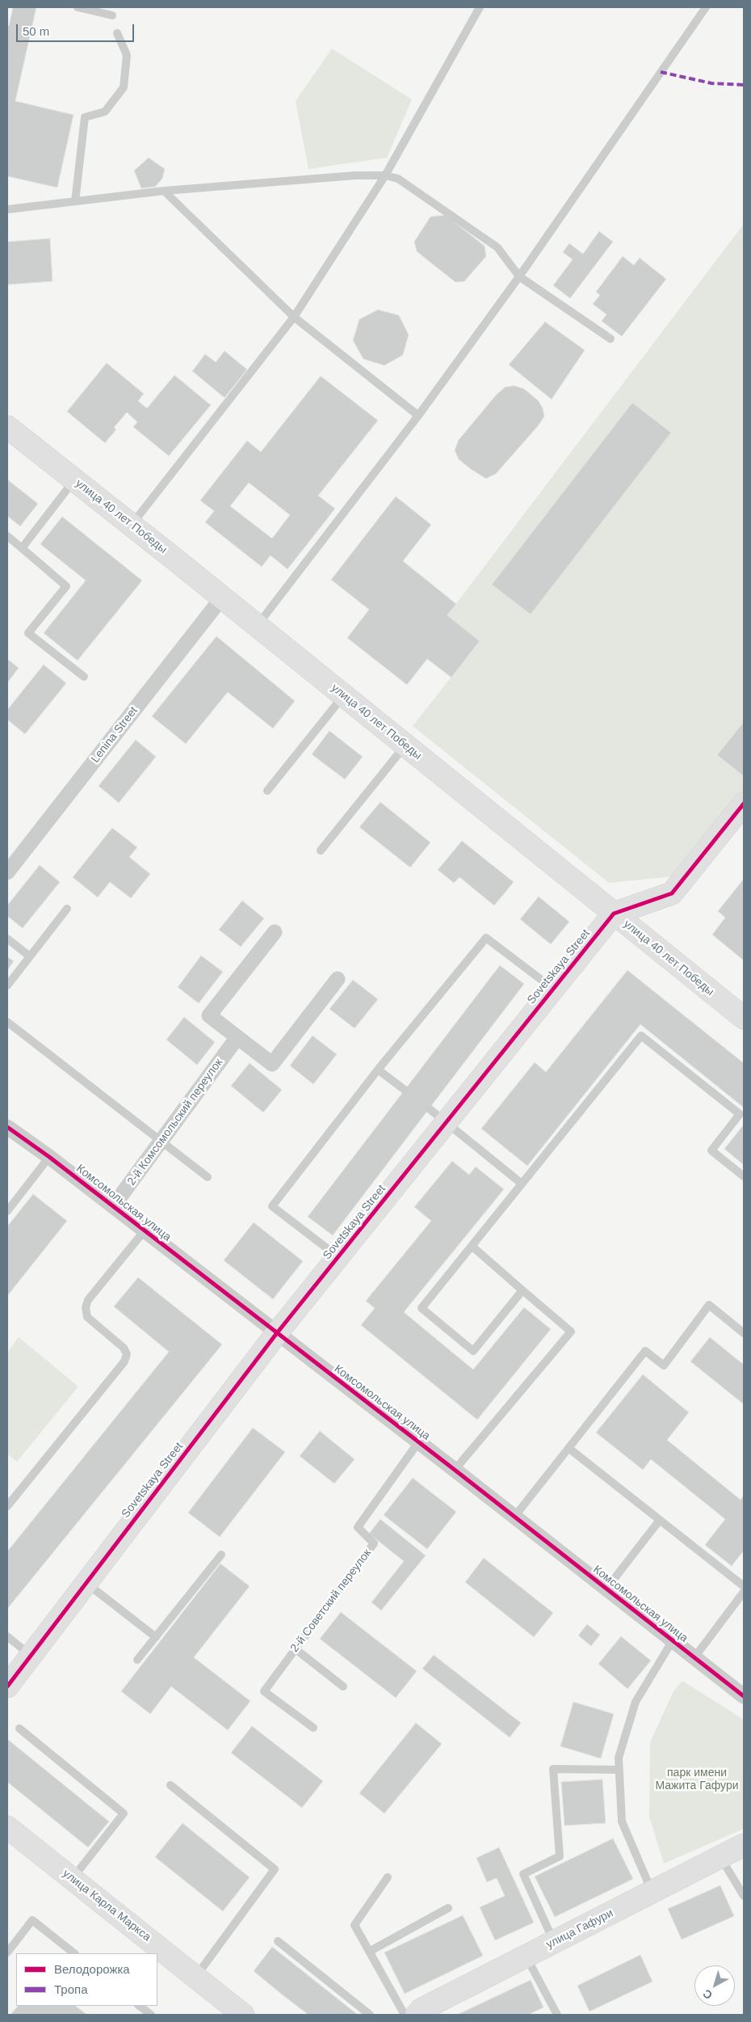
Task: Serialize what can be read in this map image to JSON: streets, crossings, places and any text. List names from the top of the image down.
{
  "streets": {
    "street": [
      "улица 40 лет Победы",
      "Lenina Street",
      "Sovetskaya Street",
      "2-й Комсомольский переулок",
      "Комсомольская улица",
      "улица Карла Маркса",
      "улица Гафури"
    ],
    "lane": ["2-й Советский переулок"]
  },
  "crossings": [
    ["улица 40 лет Победы", "Lenina Street"],
    ["улица 40 лет Победы", "Sovetskaya Street"],
    ["Sovetskaya Street", "Комсомольская улица"],
    ["2-й Комсомольский переулок", "Комсомольская улица"],
    ["Комсомольская улица", "2-й Советский переулок"]
  ],
  "parks": ["парк имени Мажита Гафури"],
  "legend": ["Велодорожка", "Тропа"],
  "scale_bar": "50 m",
  "north": "bottom left"
}
